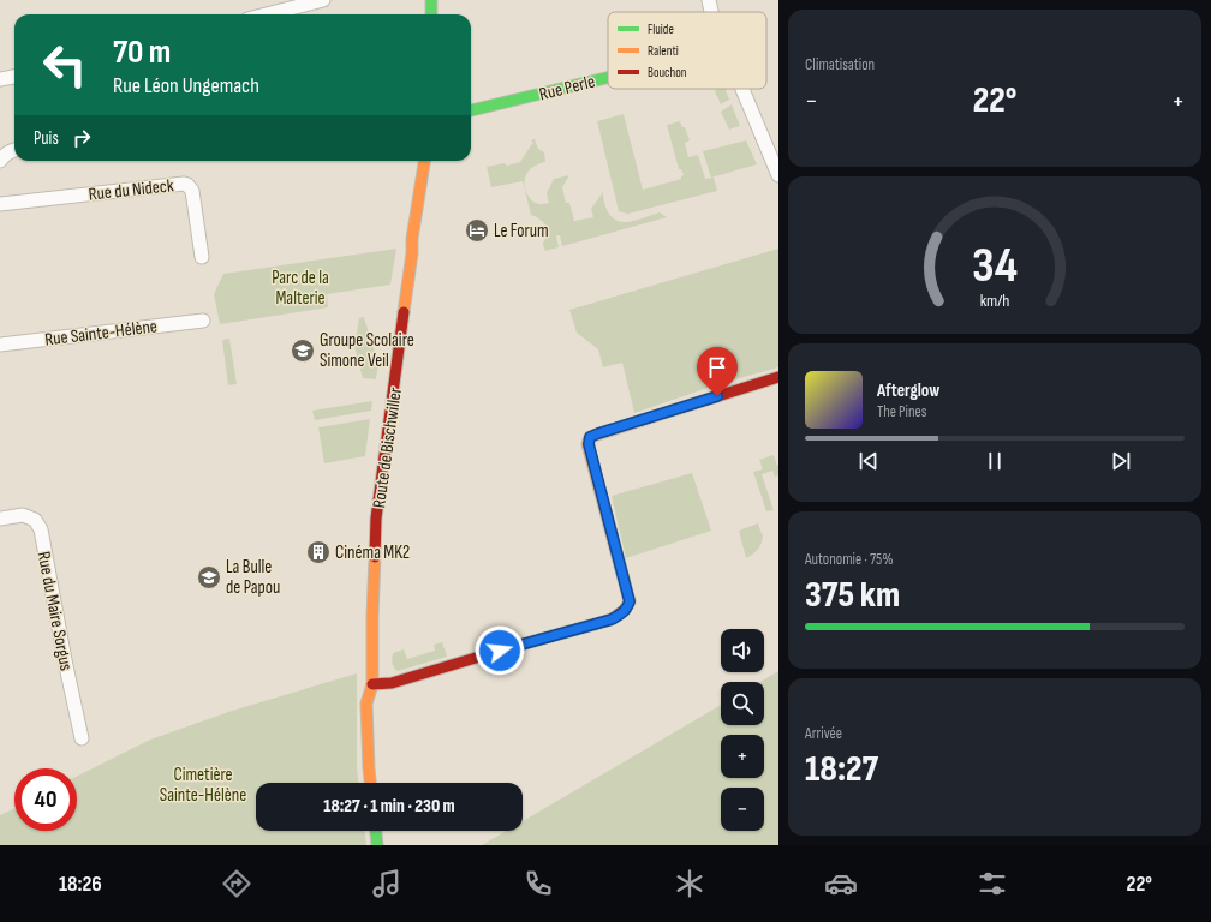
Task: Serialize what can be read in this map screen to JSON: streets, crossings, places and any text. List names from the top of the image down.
{
  "streets": {
    "street": [
      "Rue Perle",
      "Rue du Nideck",
      "Rue Sainte-Hélène",
      "Route de Bischwiller",
      "Rue du Maire Sorgus"
    ]
  },
  "parks": ["Parc de la Malterie", "Cimetière Sainte-Hélène"],
  "places": {
    "hotel": ["Le Forum"],
    "school or university": ["Groupe Scolaire Simone Veil", "La Bulle de Papou"],
    "building": ["Cinéma MK2"]
  },
  "legend": ["Fluide", "Ralenti", "Bouchon"],
  "page": {
    "tile": [
      "Climatisation",
      ["Autonomie · 75%", "375 km"],
      ["Arrivée", "18:27"]
    ],
    "turn": ["70 m", "Rue Léon Ungemach"],
    "heat": ["−", "22°", "+"],
    "then": "Puis",
    "song": ["Afterglow", "The Pines"],
    "map_buttons": ["+", "−"],
    "limit": "40",
    "trip": "18:27 · 1 min · 230 m",
    "tabs": ["18:26", "22°"],
    "gauge": ["34", "km/h"]
  }
}
